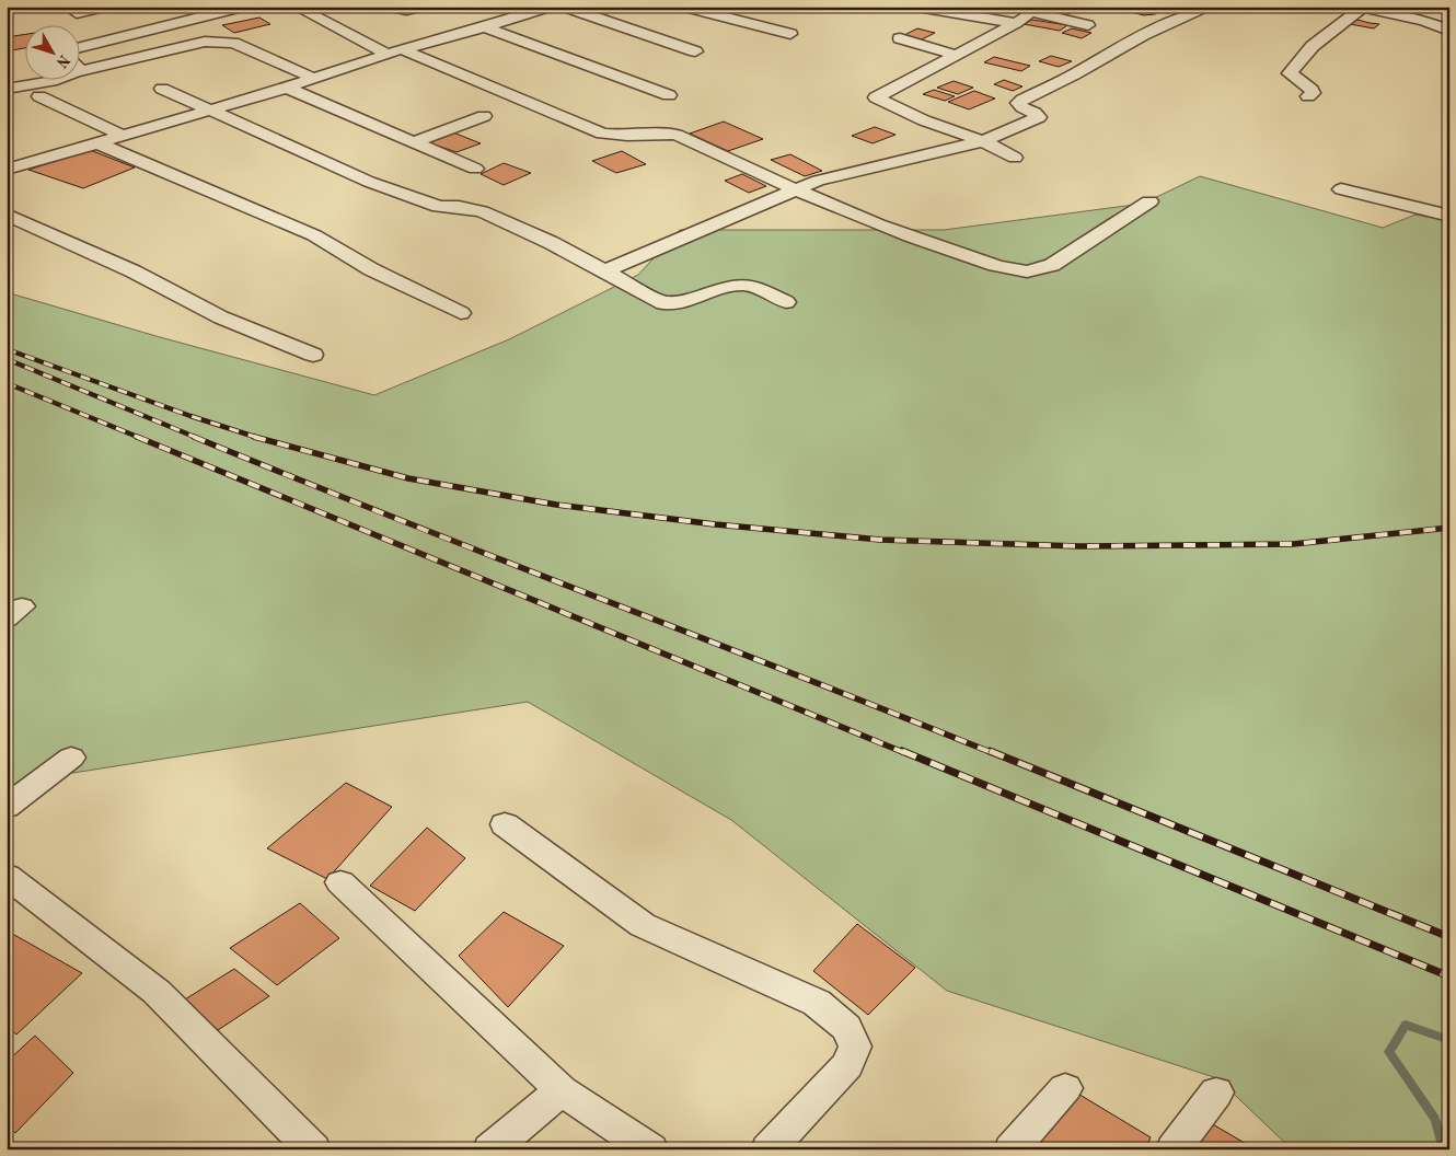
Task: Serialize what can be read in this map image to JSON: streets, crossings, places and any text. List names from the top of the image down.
{
  "north": "bottom right"
}
